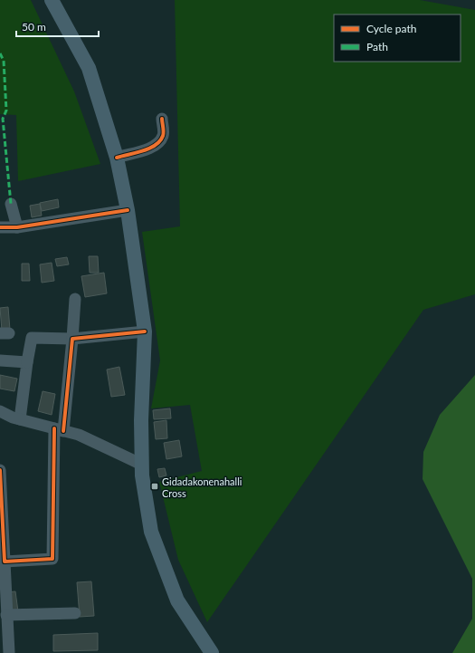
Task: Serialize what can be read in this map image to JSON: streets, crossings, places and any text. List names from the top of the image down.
{
  "places": {
    "transit": ["Gidadakonenahalli Cross"]
  },
  "legend": ["Cycle path", "Path"],
  "scale_bar": "50 m"
}
